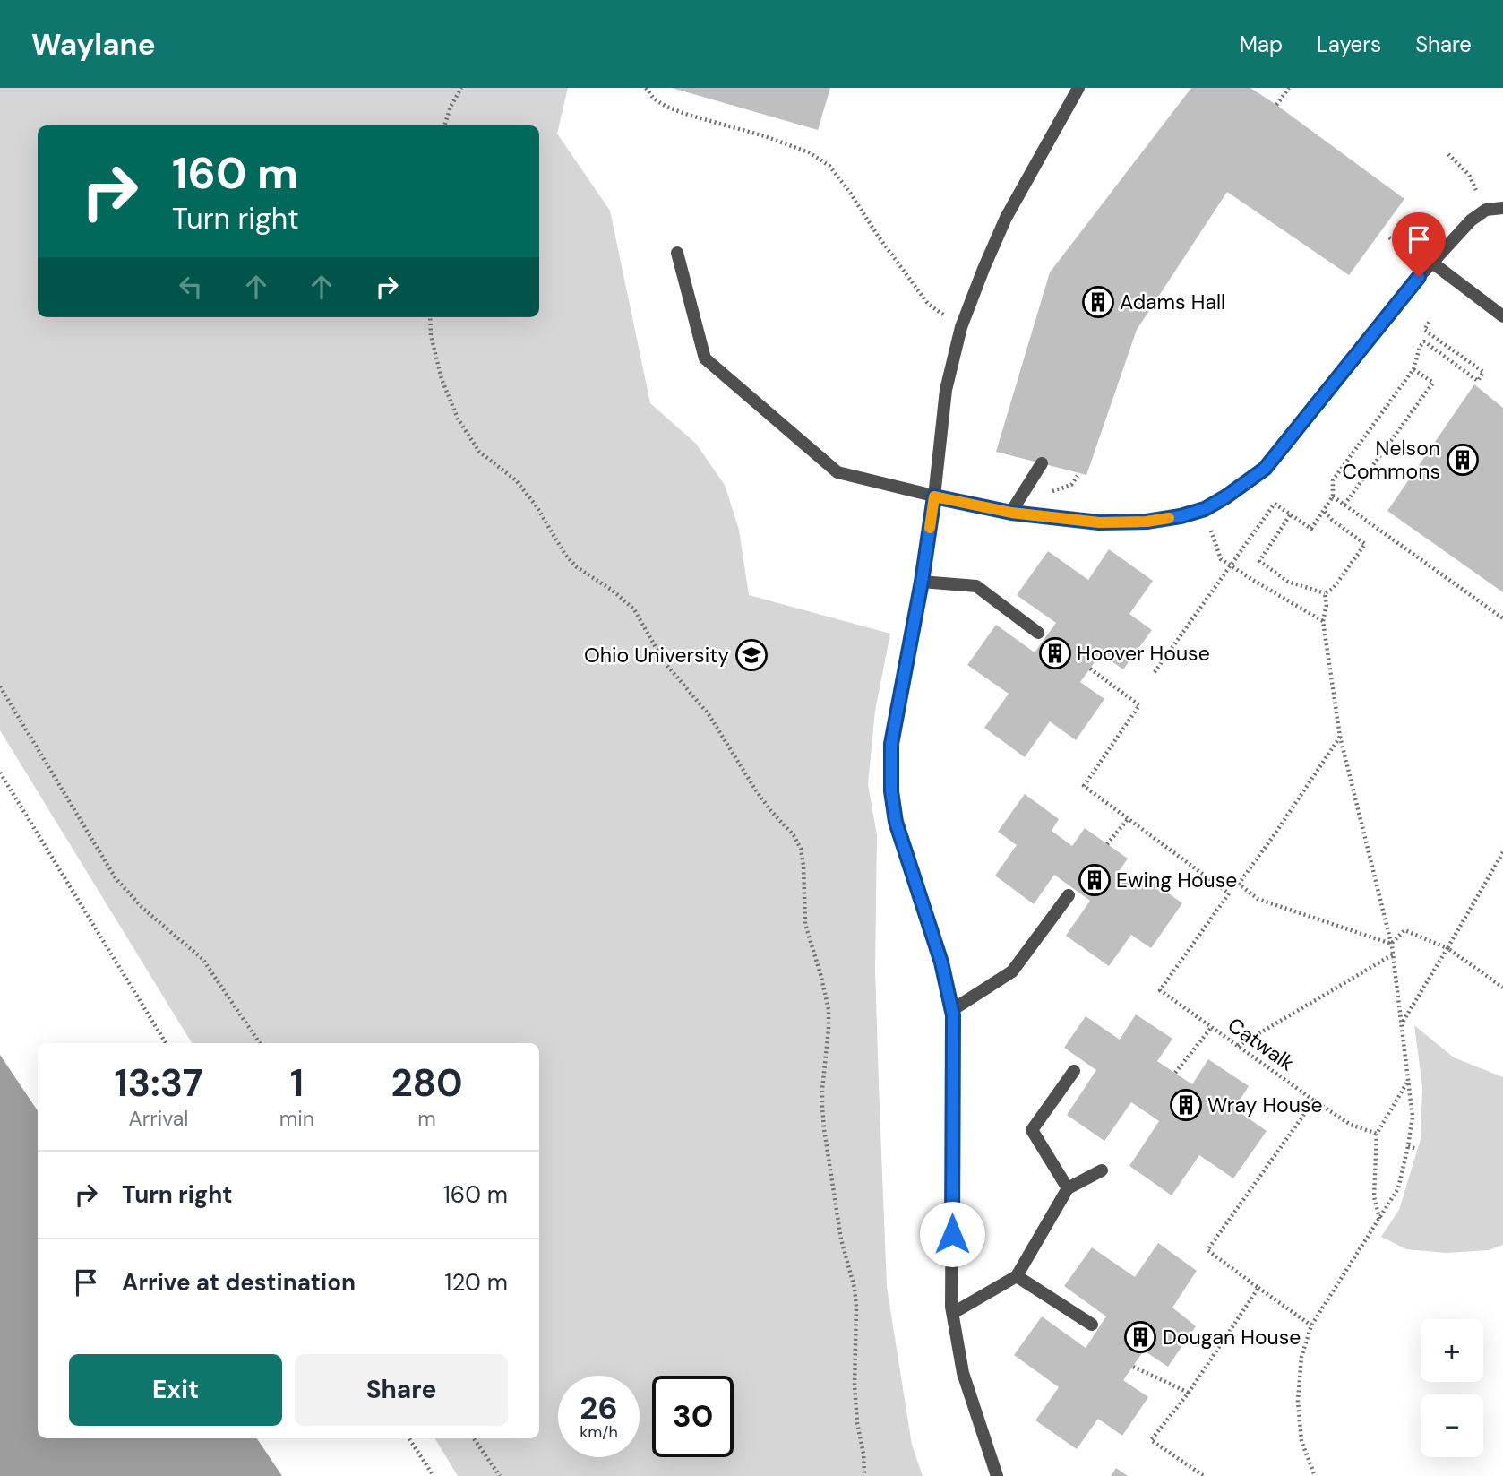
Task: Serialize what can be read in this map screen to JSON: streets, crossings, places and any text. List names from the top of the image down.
{
  "streets": {
    "path": ["Catwalk"]
  },
  "places": {
    "building": [
      "Adams Hall",
      "Nelson Commons",
      "Hoover House",
      "Ewing House",
      "Wray House",
      "Dougan House"
    ],
    "school or university": ["Ohio University"]
  },
  "page": {
    "header": "Waylane",
    "nav": ["Map", "Layers", "Share"],
    "turn": ["160 m", "Turn right"],
    "eta": [
      "13:37",
      "Arrival",
      "1",
      "min",
      "280",
      "m"
    ],
    "list": [
      {
        "name": "Turn right",
        "value": "160 m"
      },
      {
        "name": "Arrive at destination",
        "value": "120 m"
      }
    ],
    "map_buttons": ["+", "−"],
    "buttons": ["Exit", "Share"],
    "speed": "26 km/h",
    "limit": "30"
  }
}
